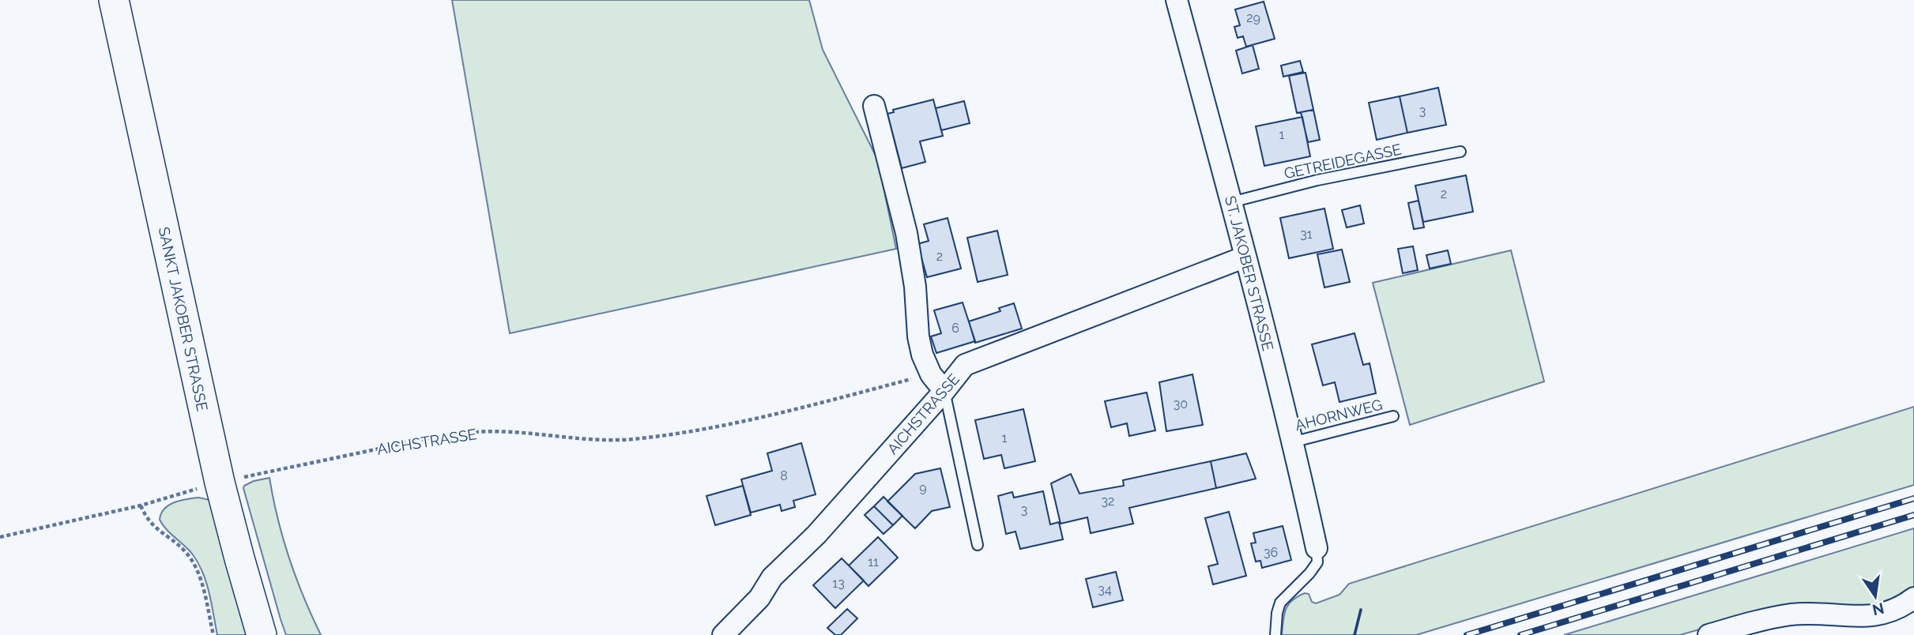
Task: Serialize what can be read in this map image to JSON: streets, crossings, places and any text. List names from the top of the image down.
{
  "streets": {
    "main road": ["SANKT JAKOBER STRASSE"],
    "street": ["ST. JAKOBER STRASSE", "AICHSTRASSE"],
    "lane": ["GETREIDEGASSE", "AHORNWEG"]
  },
  "crossings": [
    ["GETREIDEGASSE", "ST. JAKOBER STRASSE"],
    ["ST. JAKOBER STRASSE", "AICHSTRASSE"],
    ["ST. JAKOBER STRASSE", "AHORNWEG"],
    ["SANKT JAKOBER STRASSE", "AICHSTRASSE"]
  ],
  "house_numbers": [
    "29",
    "3",
    "1",
    "2",
    "31",
    "2",
    "6",
    "30",
    "1",
    "8",
    "9",
    "32",
    "3",
    "36",
    "11",
    "13",
    "34"
  ],
  "north": "bottom"
}
